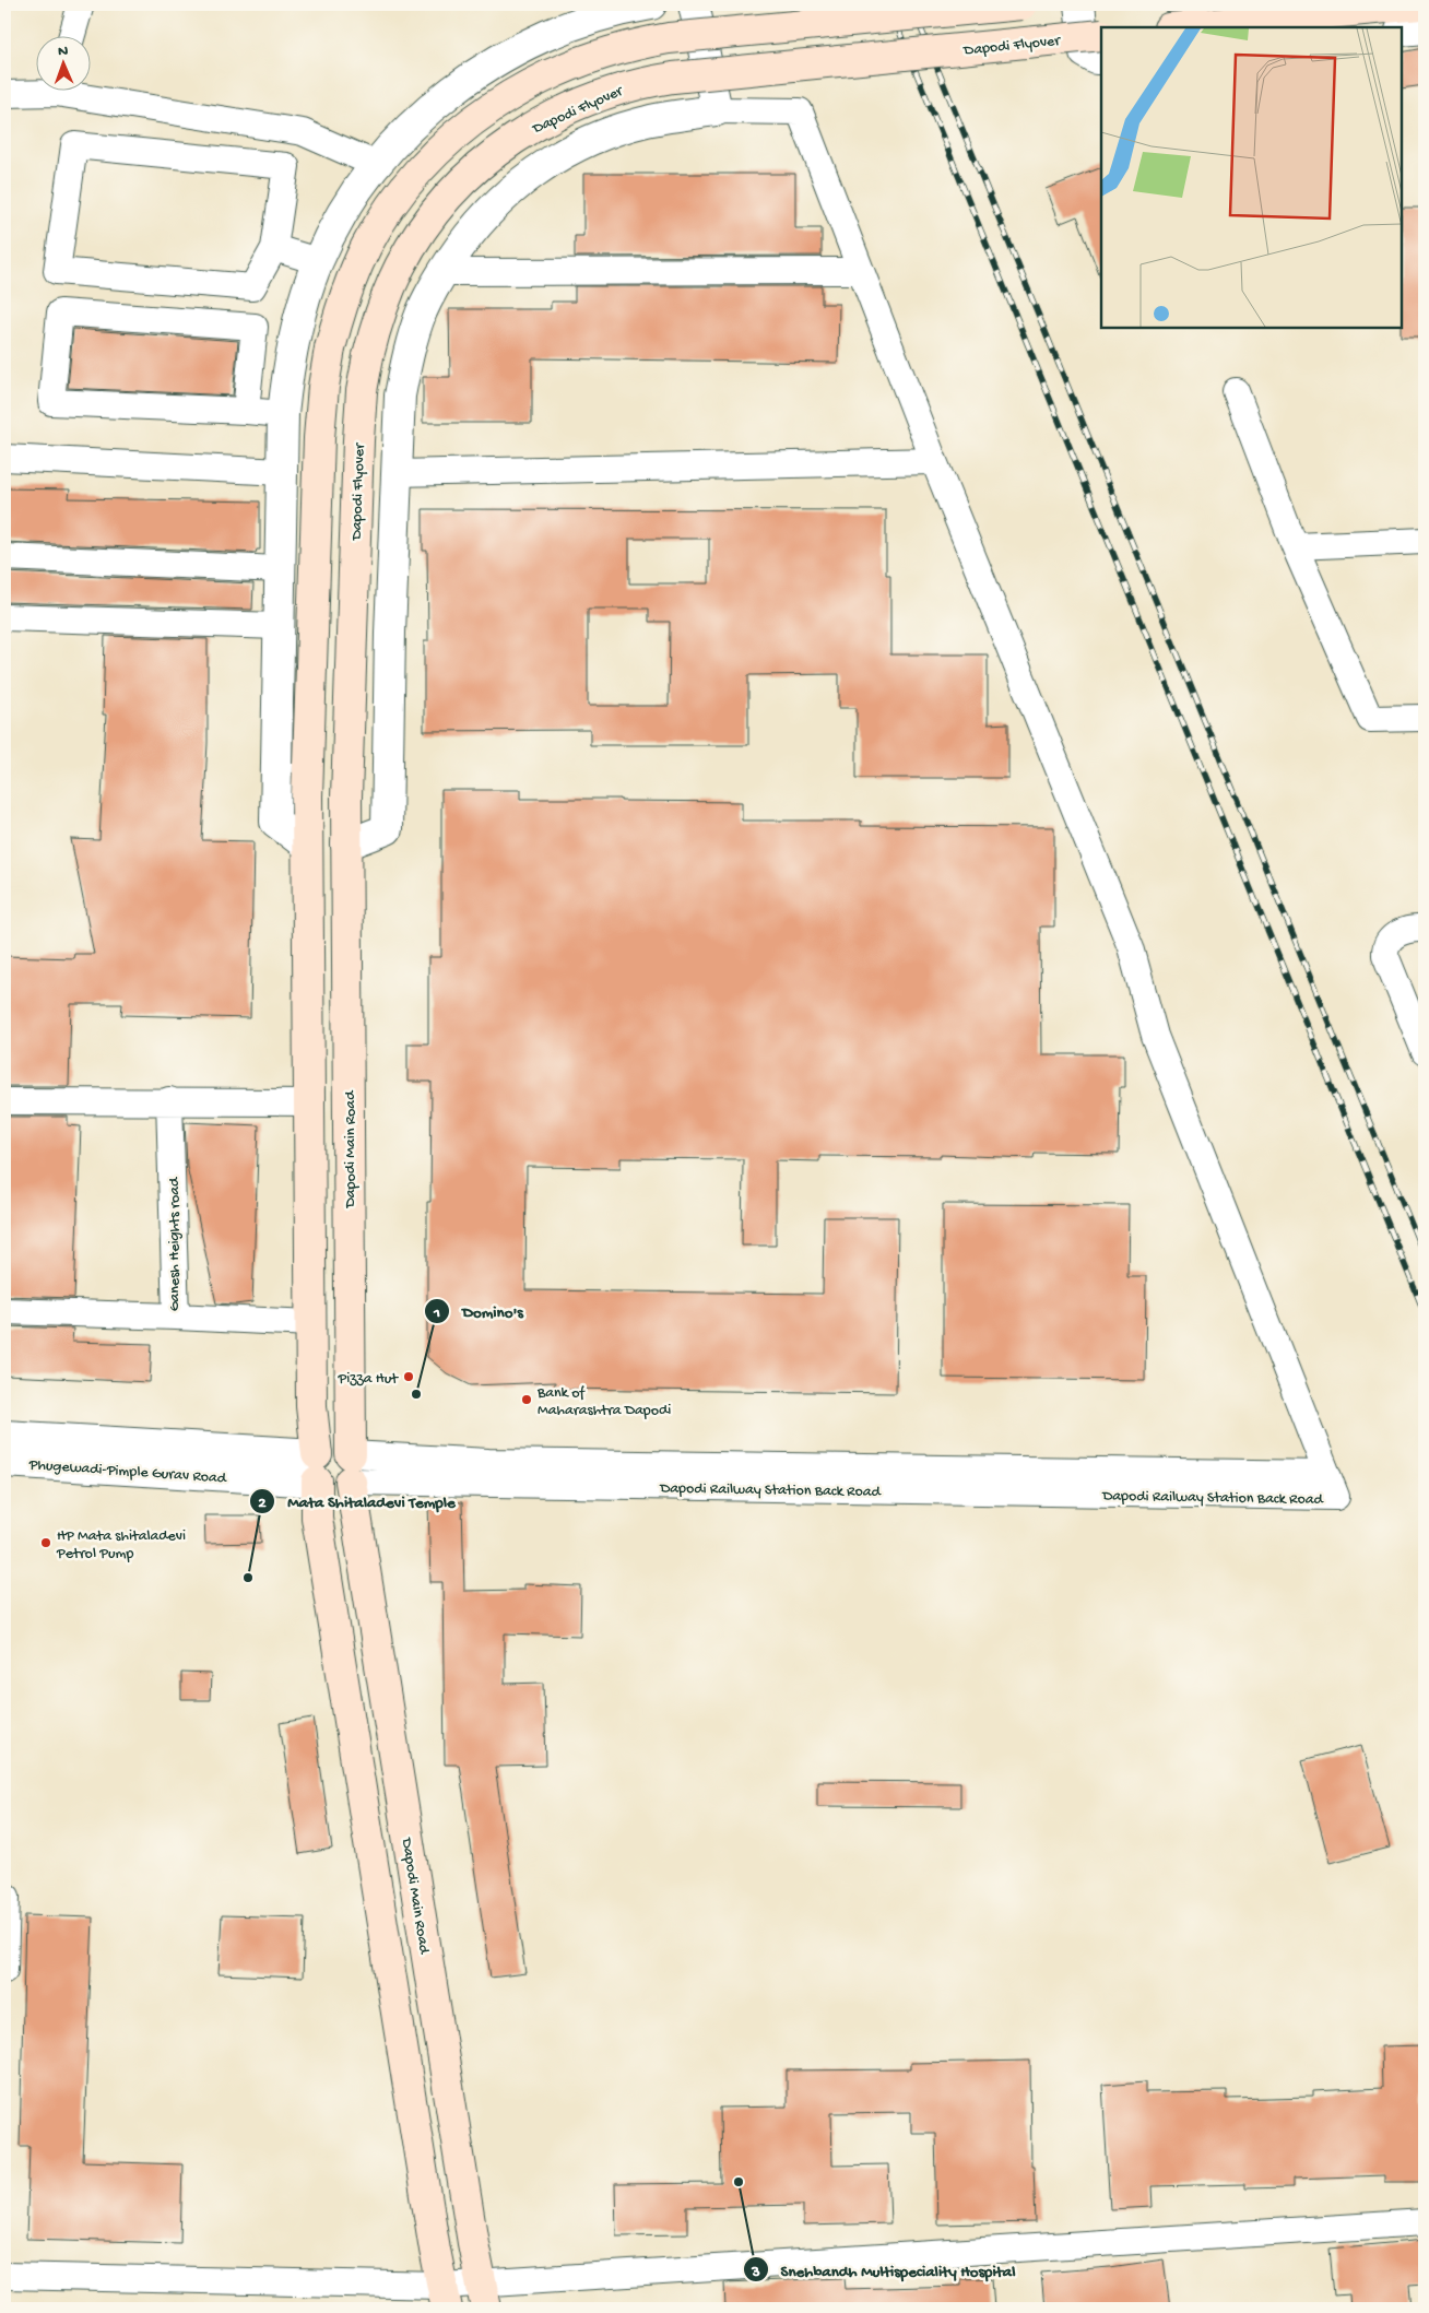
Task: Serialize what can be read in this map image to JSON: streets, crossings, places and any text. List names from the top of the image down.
{
  "streets": {
    "main road": ["Dapodi Flyover", "Dapodi Main Road"],
    "street": ["Ganesh Heights road", "Phugewadi-Pimple Gurav Road", "Dapodi Railway Station Back Road"]
  },
  "crossings": [
    ["Dapodi Flyover", "Dapodi Main Road"],
    ["Dapodi Main Road", "Phugewadi-Pimple Gurav Road"],
    ["Dapodi Main Road", "Dapodi Railway Station Back Road"],
    ["Phugewadi-Pimple Gurav Road", "Dapodi Railway Station Back Road"]
  ],
  "places": [
    "Pizza Hut",
    "Domino's",
    "Bank of Maharashtra Dapodi",
    "HP Mata shitaladevi Petrol Pump",
    "Mata Shitaladevi Temple",
    "Snehbandh Multispeciality Hospital"
  ],
  "north": "top"
}
